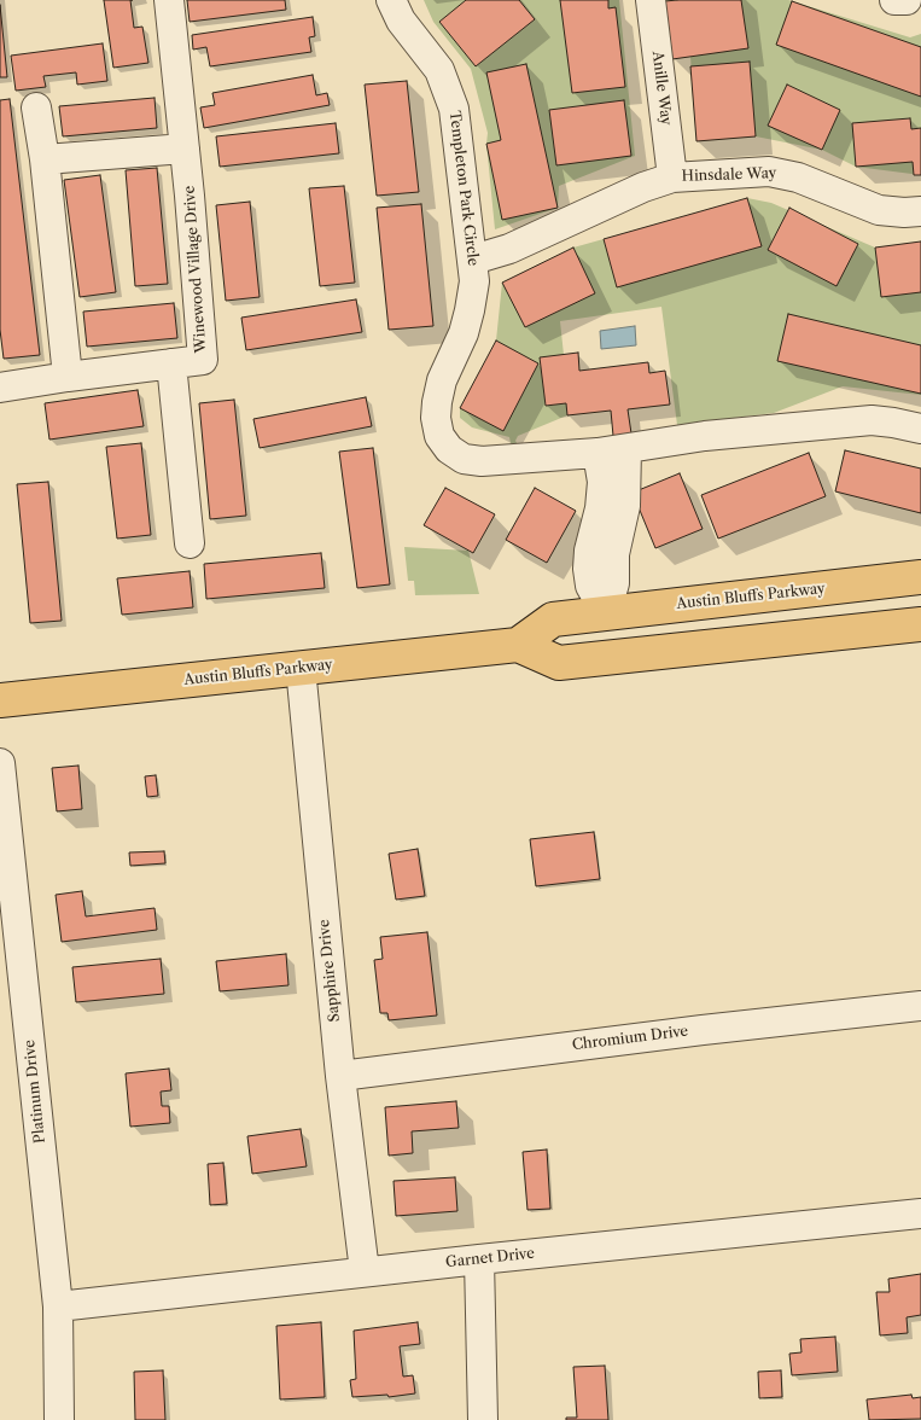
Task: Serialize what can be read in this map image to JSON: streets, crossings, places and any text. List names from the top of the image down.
{
  "streets": {
    "main road": ["Austin Bluffs Parkway"],
    "street": [
      "Anille Way",
      "Hinsdale Way",
      "Templeton Park Circle",
      "Winewood Village Drive",
      "Sapphire Drive",
      "Chromium Drive",
      "Platinum Drive",
      "Garnet Drive"
    ]
  },
  "crossings": [
    ["Anille Way", "Hinsdale Way"],
    ["Hinsdale Way", "Templeton Park Circle"],
    ["Austin Bluffs Parkway", "Sapphire Drive"],
    ["Sapphire Drive", "Chromium Drive"],
    ["Sapphire Drive", "Garnet Drive"],
    ["Platinum Drive", "Garnet Drive"]
  ]
}
